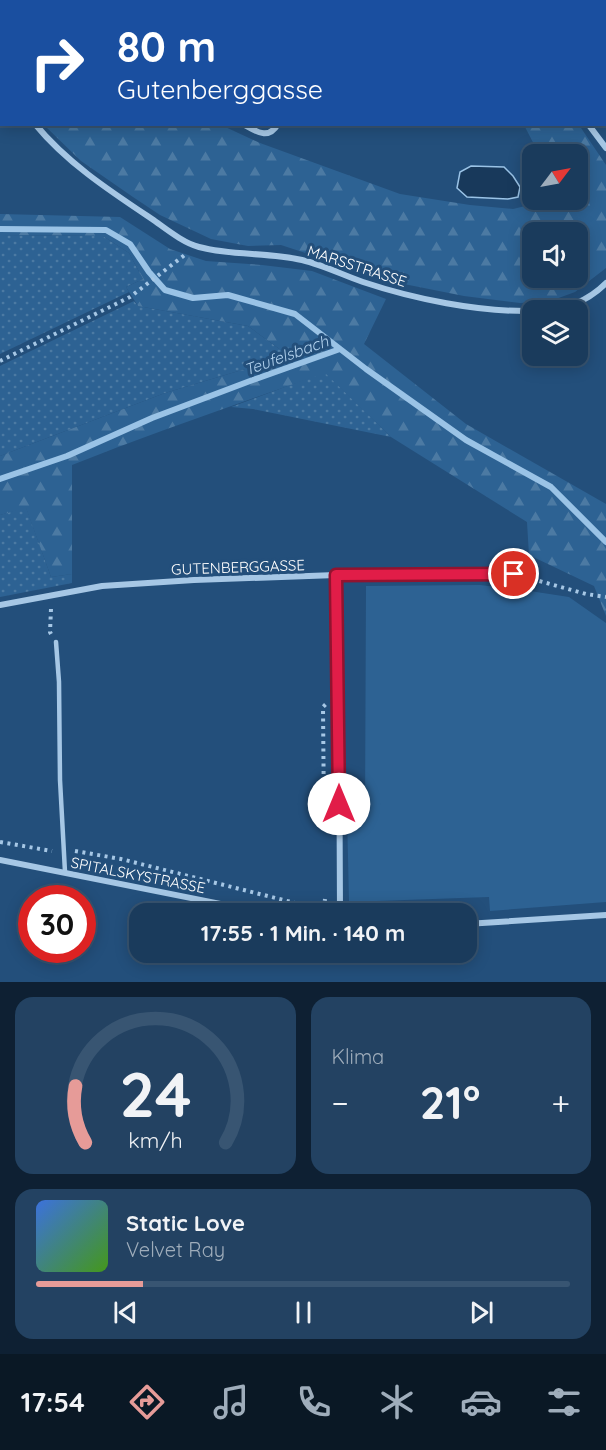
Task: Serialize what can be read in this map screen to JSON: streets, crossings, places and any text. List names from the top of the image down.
{
  "streets": {
    "street": ["MARSSTRASSE", "GUTENBERGGASSE", "SPITALSKYSTRASSE"]
  },
  "water": ["Teufelsbach"],
  "north": "top right",
  "page": {
    "turn": ["80 m", "Gutenberggasse"],
    "limit": "30",
    "trip": "17:55 · 1 Min. · 140 m",
    "tile": "Klima",
    "heat": ["−", "21°", "+"],
    "song": ["Static Love", "Velvet Ray"],
    "tabs": "17:54",
    "gauge": ["24", "km/h"]
  }
}
